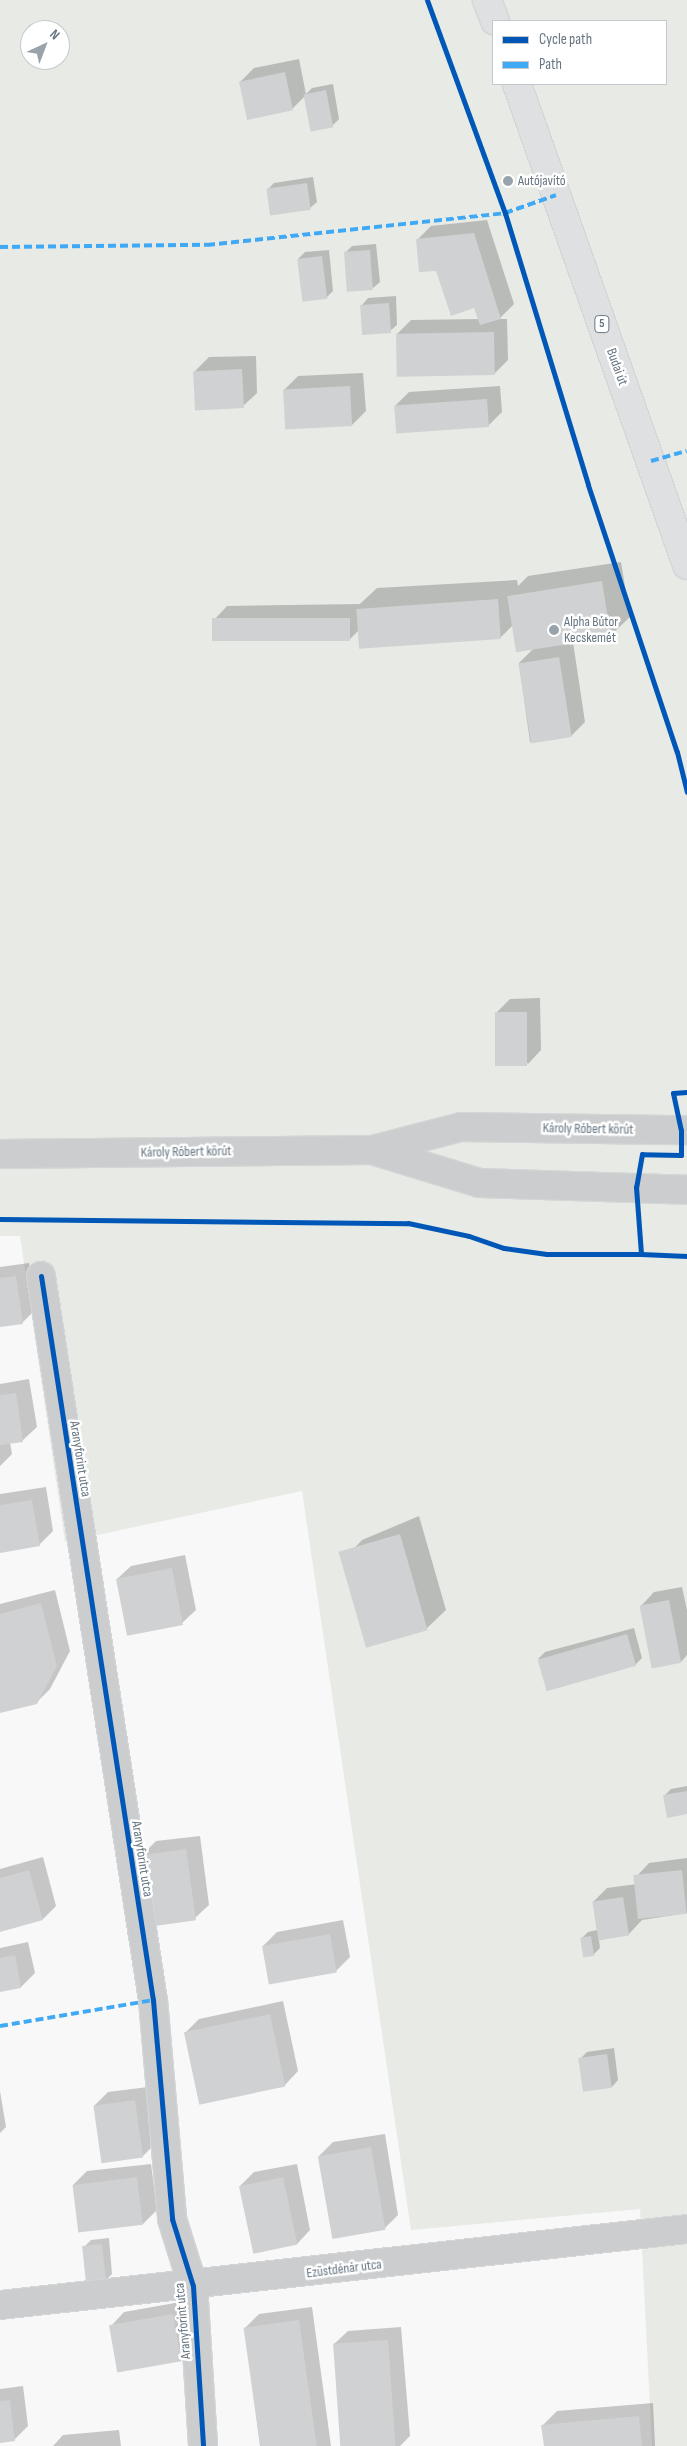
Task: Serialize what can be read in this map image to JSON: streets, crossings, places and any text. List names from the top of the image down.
{
  "streets": {
    "main road": ["5", "Budai út"],
    "street": ["Károly Róbert körút", "Aranyforint utca", "Ezüstdénár utca"]
  },
  "crossings": [
    ["Aranyforint utca", "Ezüstdénár utca"]
  ],
  "places": ["Autójavító", "Alpha Bútor Kecskemét"],
  "legend": ["Cycle path", "Path"],
  "north": "top right"
}
